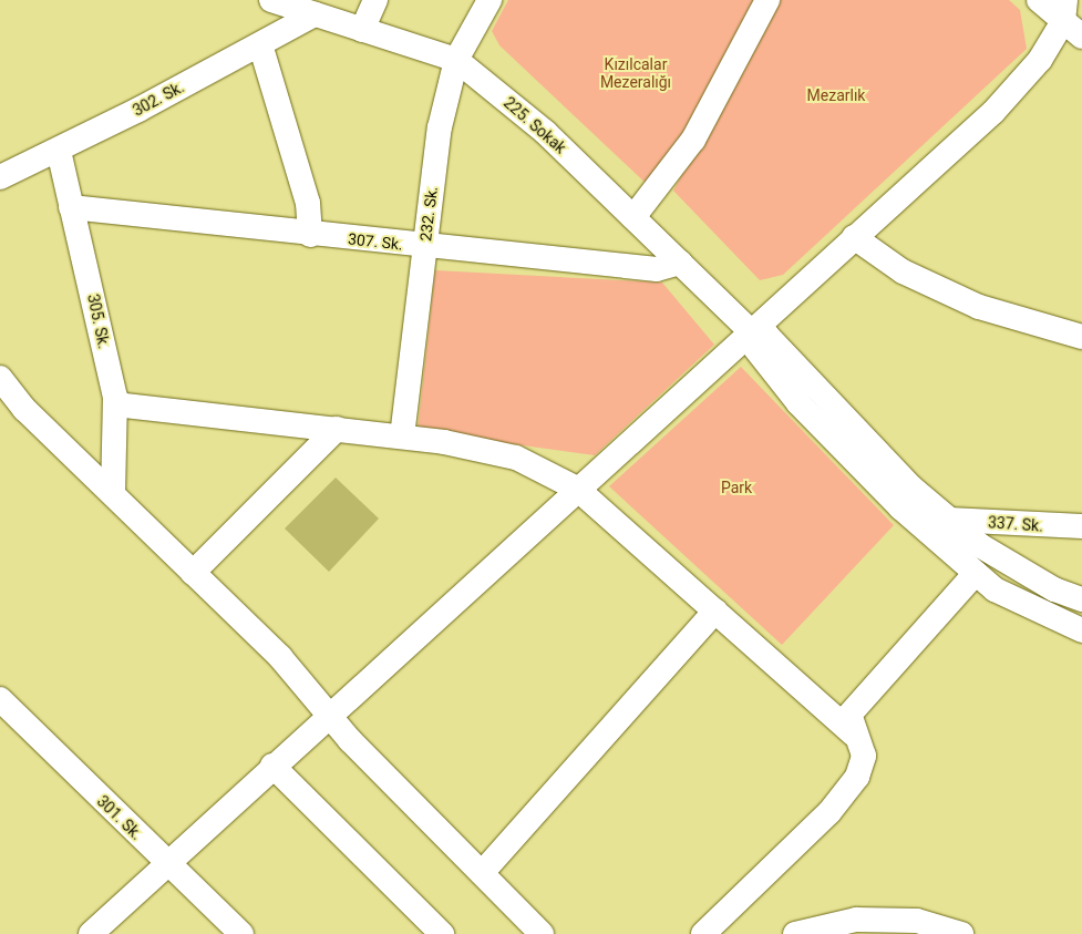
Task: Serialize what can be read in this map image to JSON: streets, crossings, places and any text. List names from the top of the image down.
{
  "streets": {
    "street": [
      "302. Sk.",
      "225. Sokak",
      "232. Sk.",
      "307. Sk.",
      "305. Sk.",
      "337. Sk.",
      "301. Sk."
    ]
  },
  "crossings": [
    ["302. Sk.", "225. Sokak"],
    ["302. Sk.", "305. Sk."],
    ["225. Sokak", "232. Sk."],
    ["225. Sokak", "307. Sk."],
    ["232. Sk.", "307. Sk."],
    ["307. Sk.", "305. Sk."]
  ],
  "parks": ["Kızılcalar Mezeralığı", "Mezarlık", "Park"]
}
